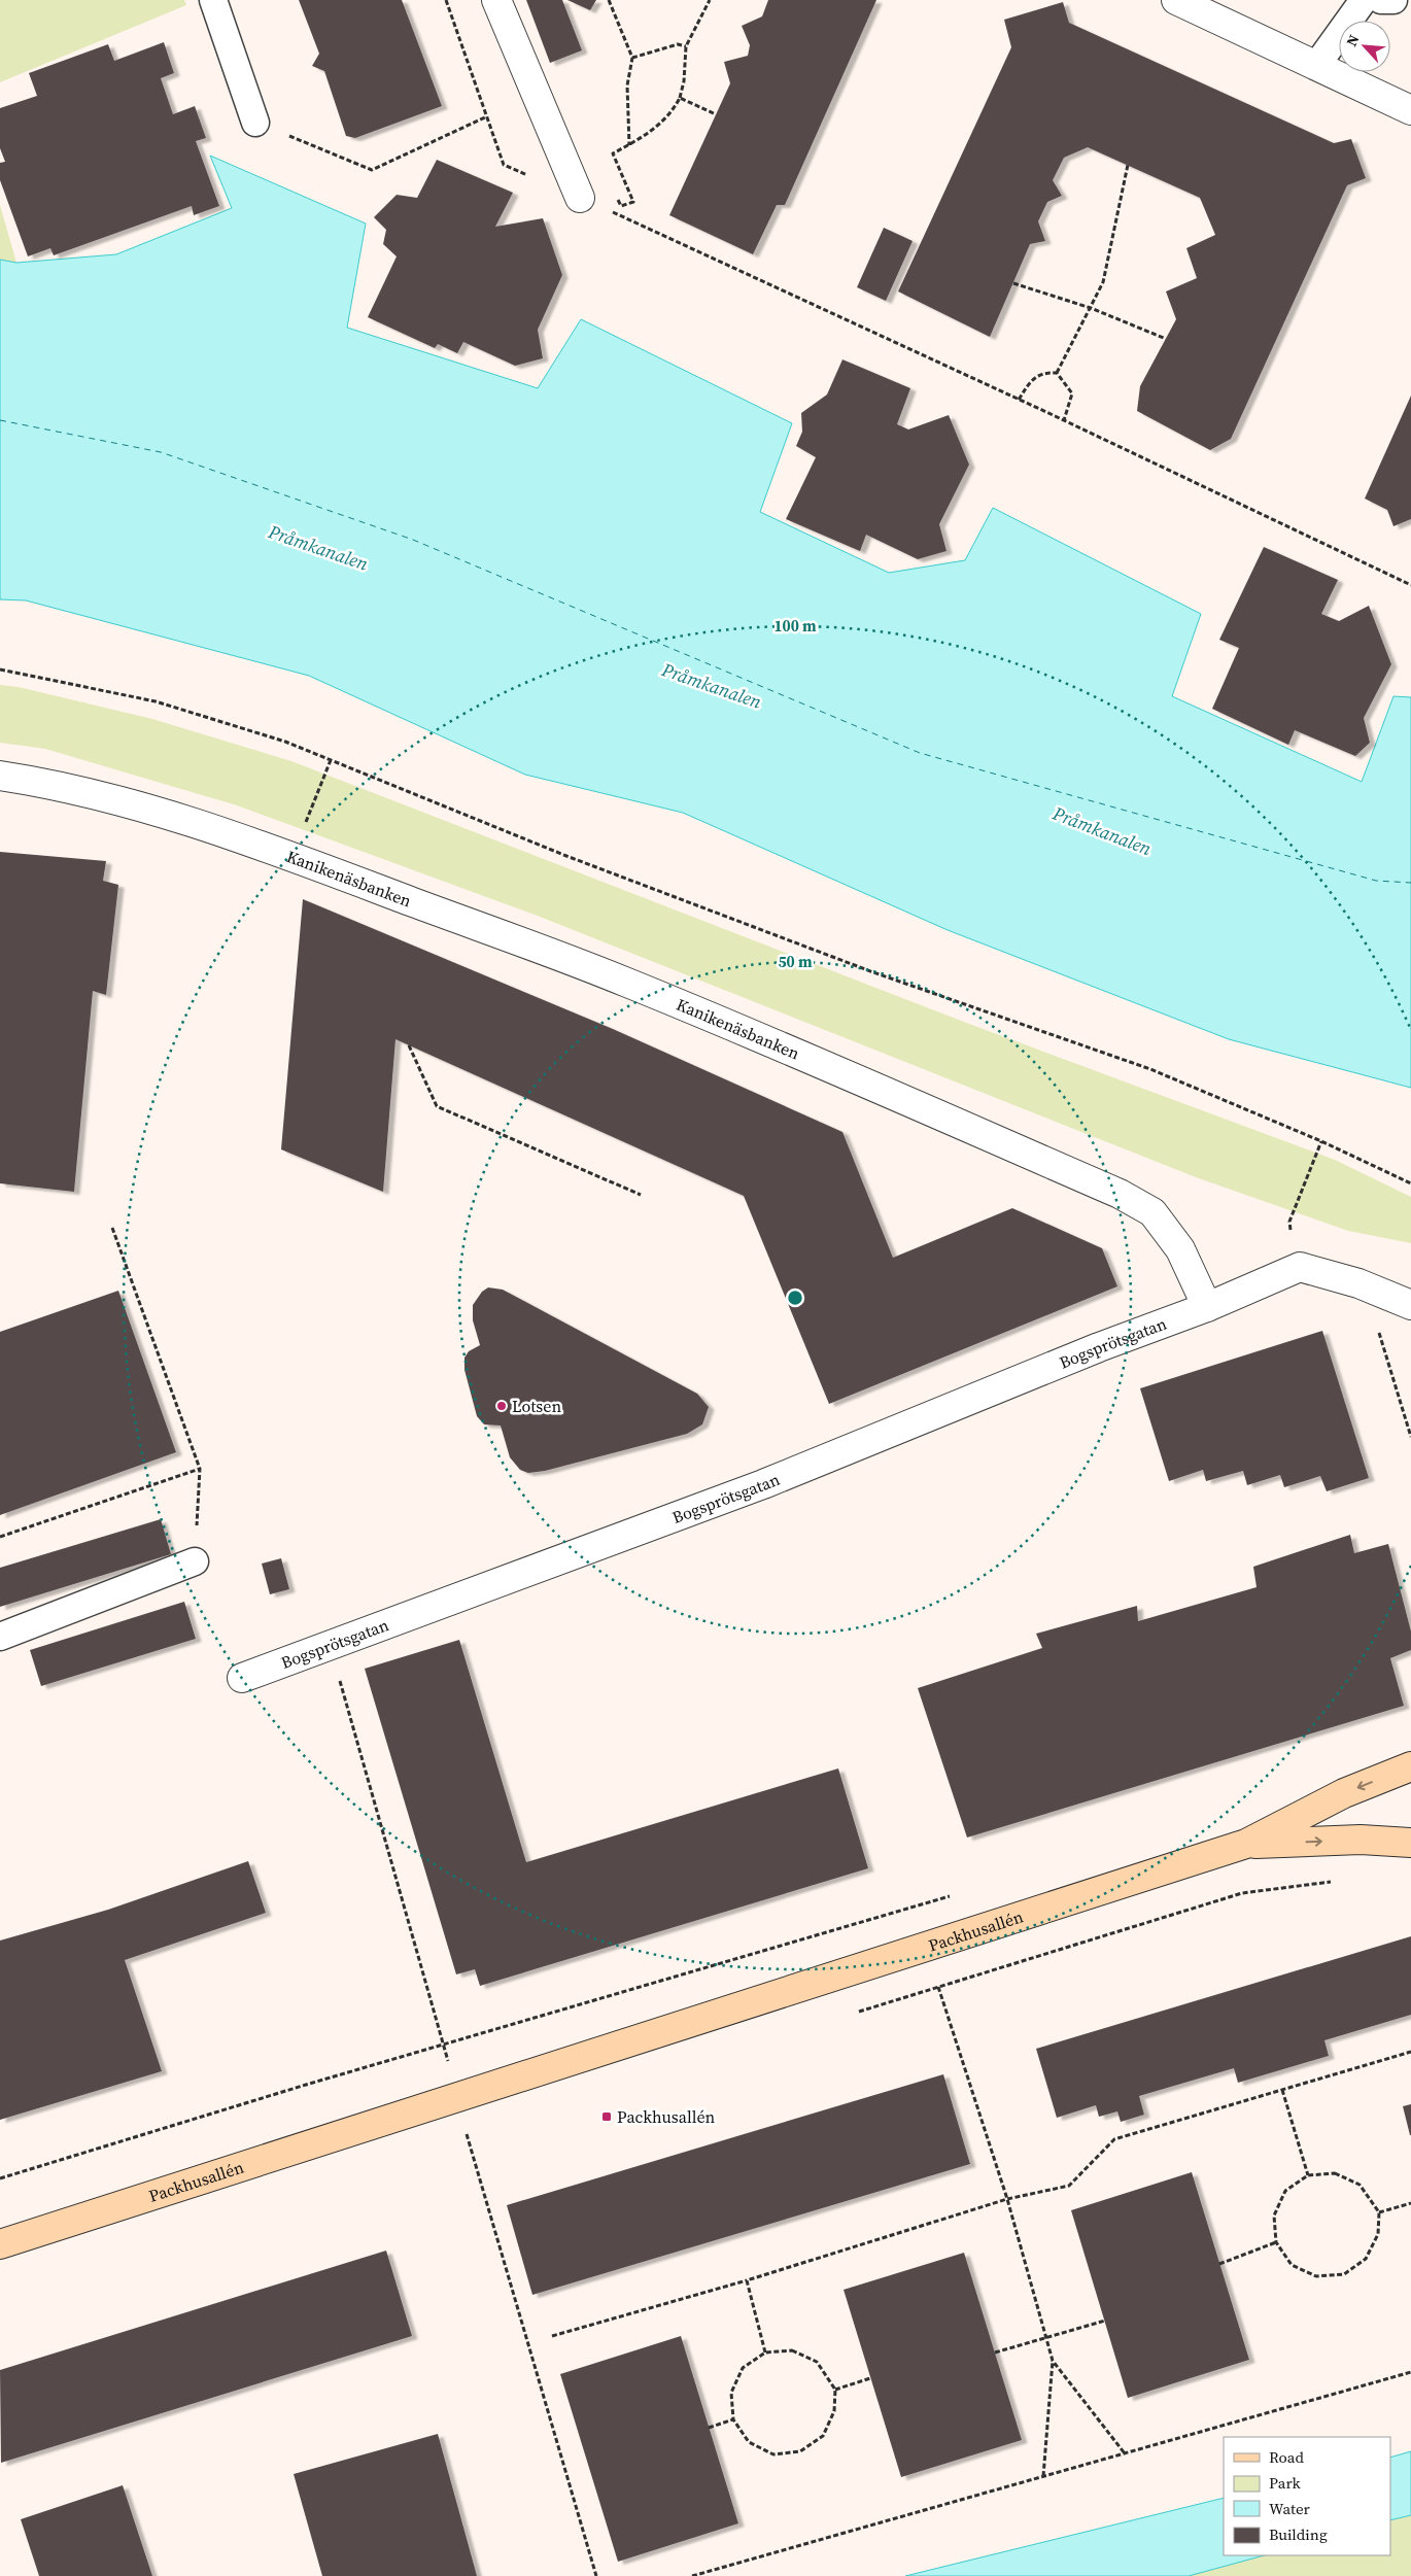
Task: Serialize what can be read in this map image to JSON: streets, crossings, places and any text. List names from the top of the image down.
{
  "streets": {
    "street": ["Kanikenäsbanken", "Bogsprötsgatan", "Packhusallén"]
  },
  "crossings": [
    ["Kanikenäsbanken", "Bogsprötsgatan"]
  ],
  "water": ["Pråmkanalen"],
  "places": {
    "other": ["Lotsen"],
    "transit": ["Packhusallén"]
  },
  "legend": [
    "Road",
    "Park",
    "Water",
    "Building"
  ],
  "north": "top left",
  "rings": ["100 m", "50 m"]
}
